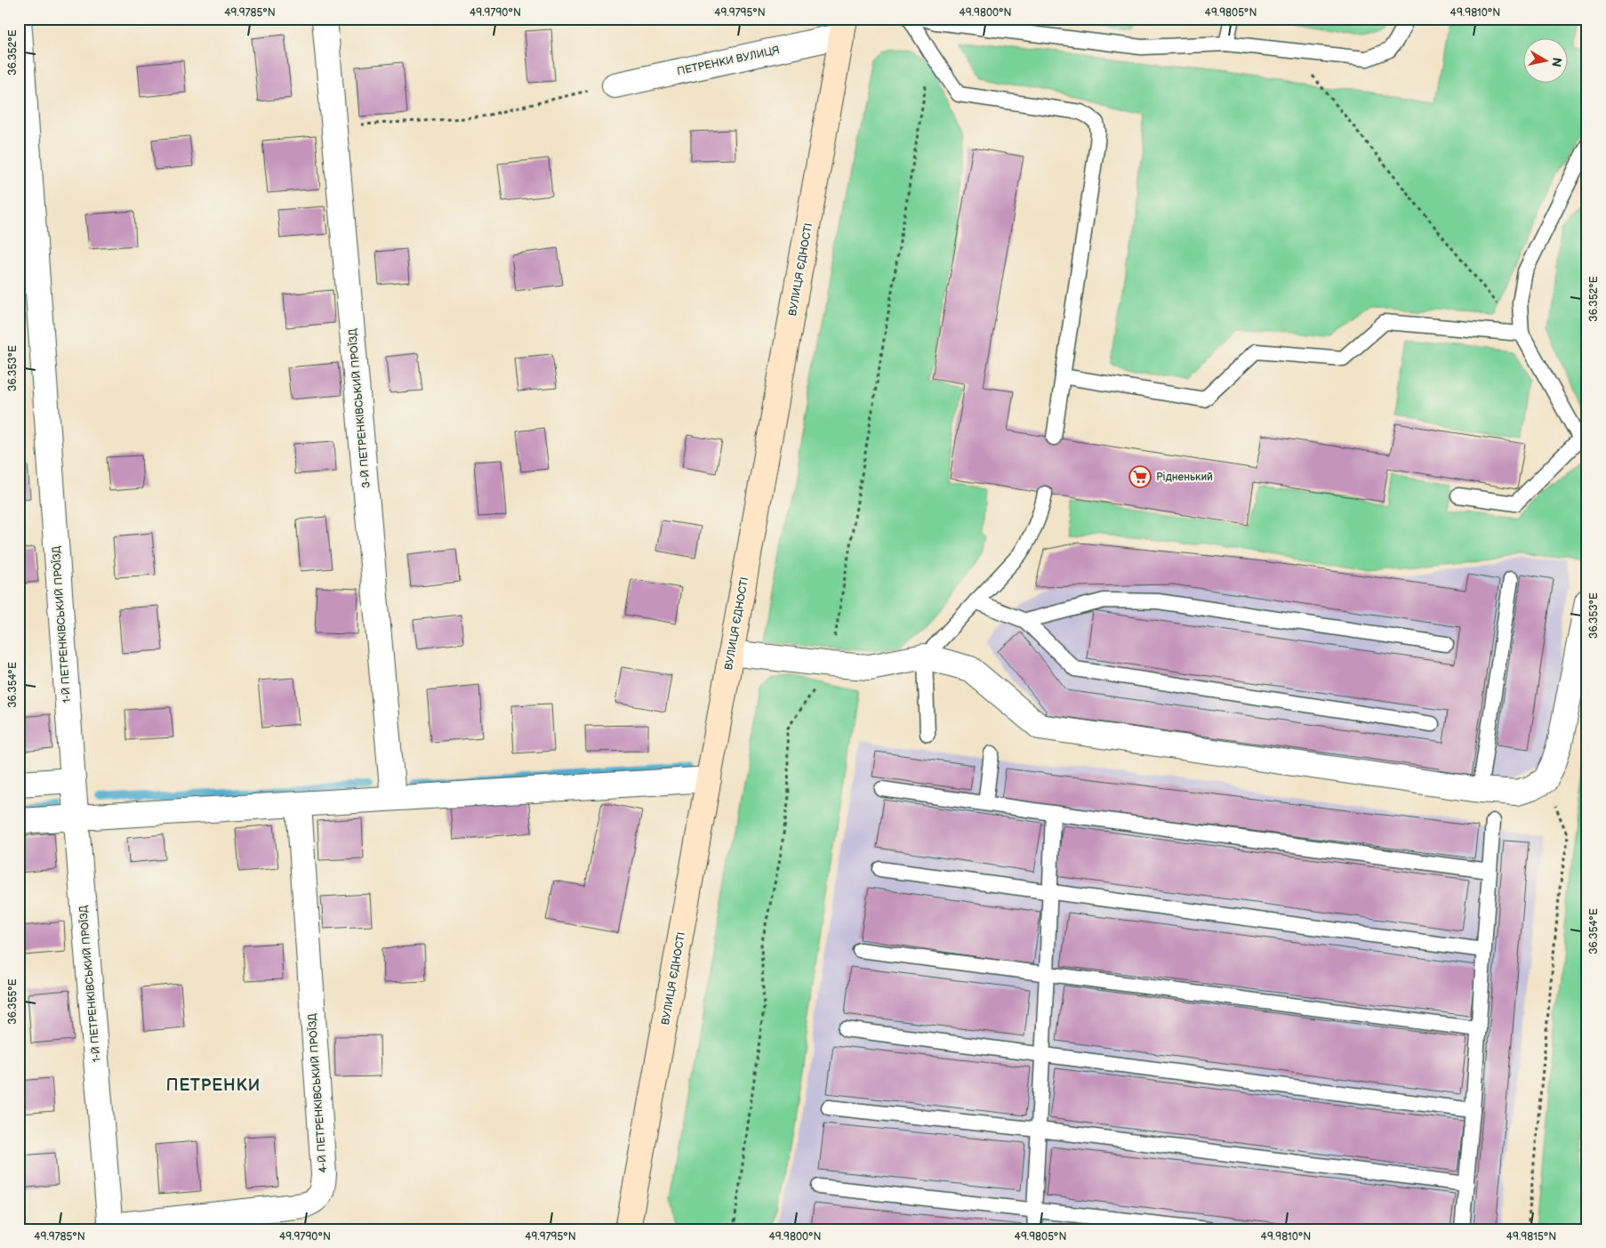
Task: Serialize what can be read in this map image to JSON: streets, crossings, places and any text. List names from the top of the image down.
{
  "streets": {
    "street": [
      "ПЕТРЕНКИ ВУЛИЦЯ",
      "ВУЛИЦЯ ЄДНОСТІ",
      "3-Й ПЕТРЕНКІВСЬКИЙ ПРОЇЗД",
      "1-Й ПЕТРЕНКІВСЬКИЙ ПРОЇЗД",
      "4-Й ПЕТРЕНКІВСЬКИЙ ПРОЇЗД"
    ]
  },
  "crossings": [
    ["ПЕТРЕНКИ ВУЛИЦЯ", "ВУЛИЦЯ ЄДНОСТІ"],
    ["1-Й ПЕТРЕНКІВСЬКИЙ ПРОЇЗД", "4-Й ПЕТРЕНКІВСЬКИЙ ПРОЇЗД"]
  ],
  "districts": ["ПЕТРЕНКИ"],
  "places": {
    "supermarket": ["Рідненький"]
  },
  "north": "right",
  "coordinates": [
    "49.9785°N",
    "49.9790°N",
    "49.9795°N",
    "49.9800°N",
    "49.9805°N",
    "49.9810°N",
    "36.352°E",
    "36.353°E",
    "36.354°E",
    "36.355°E",
    "49.9815°N"
  ]
}
